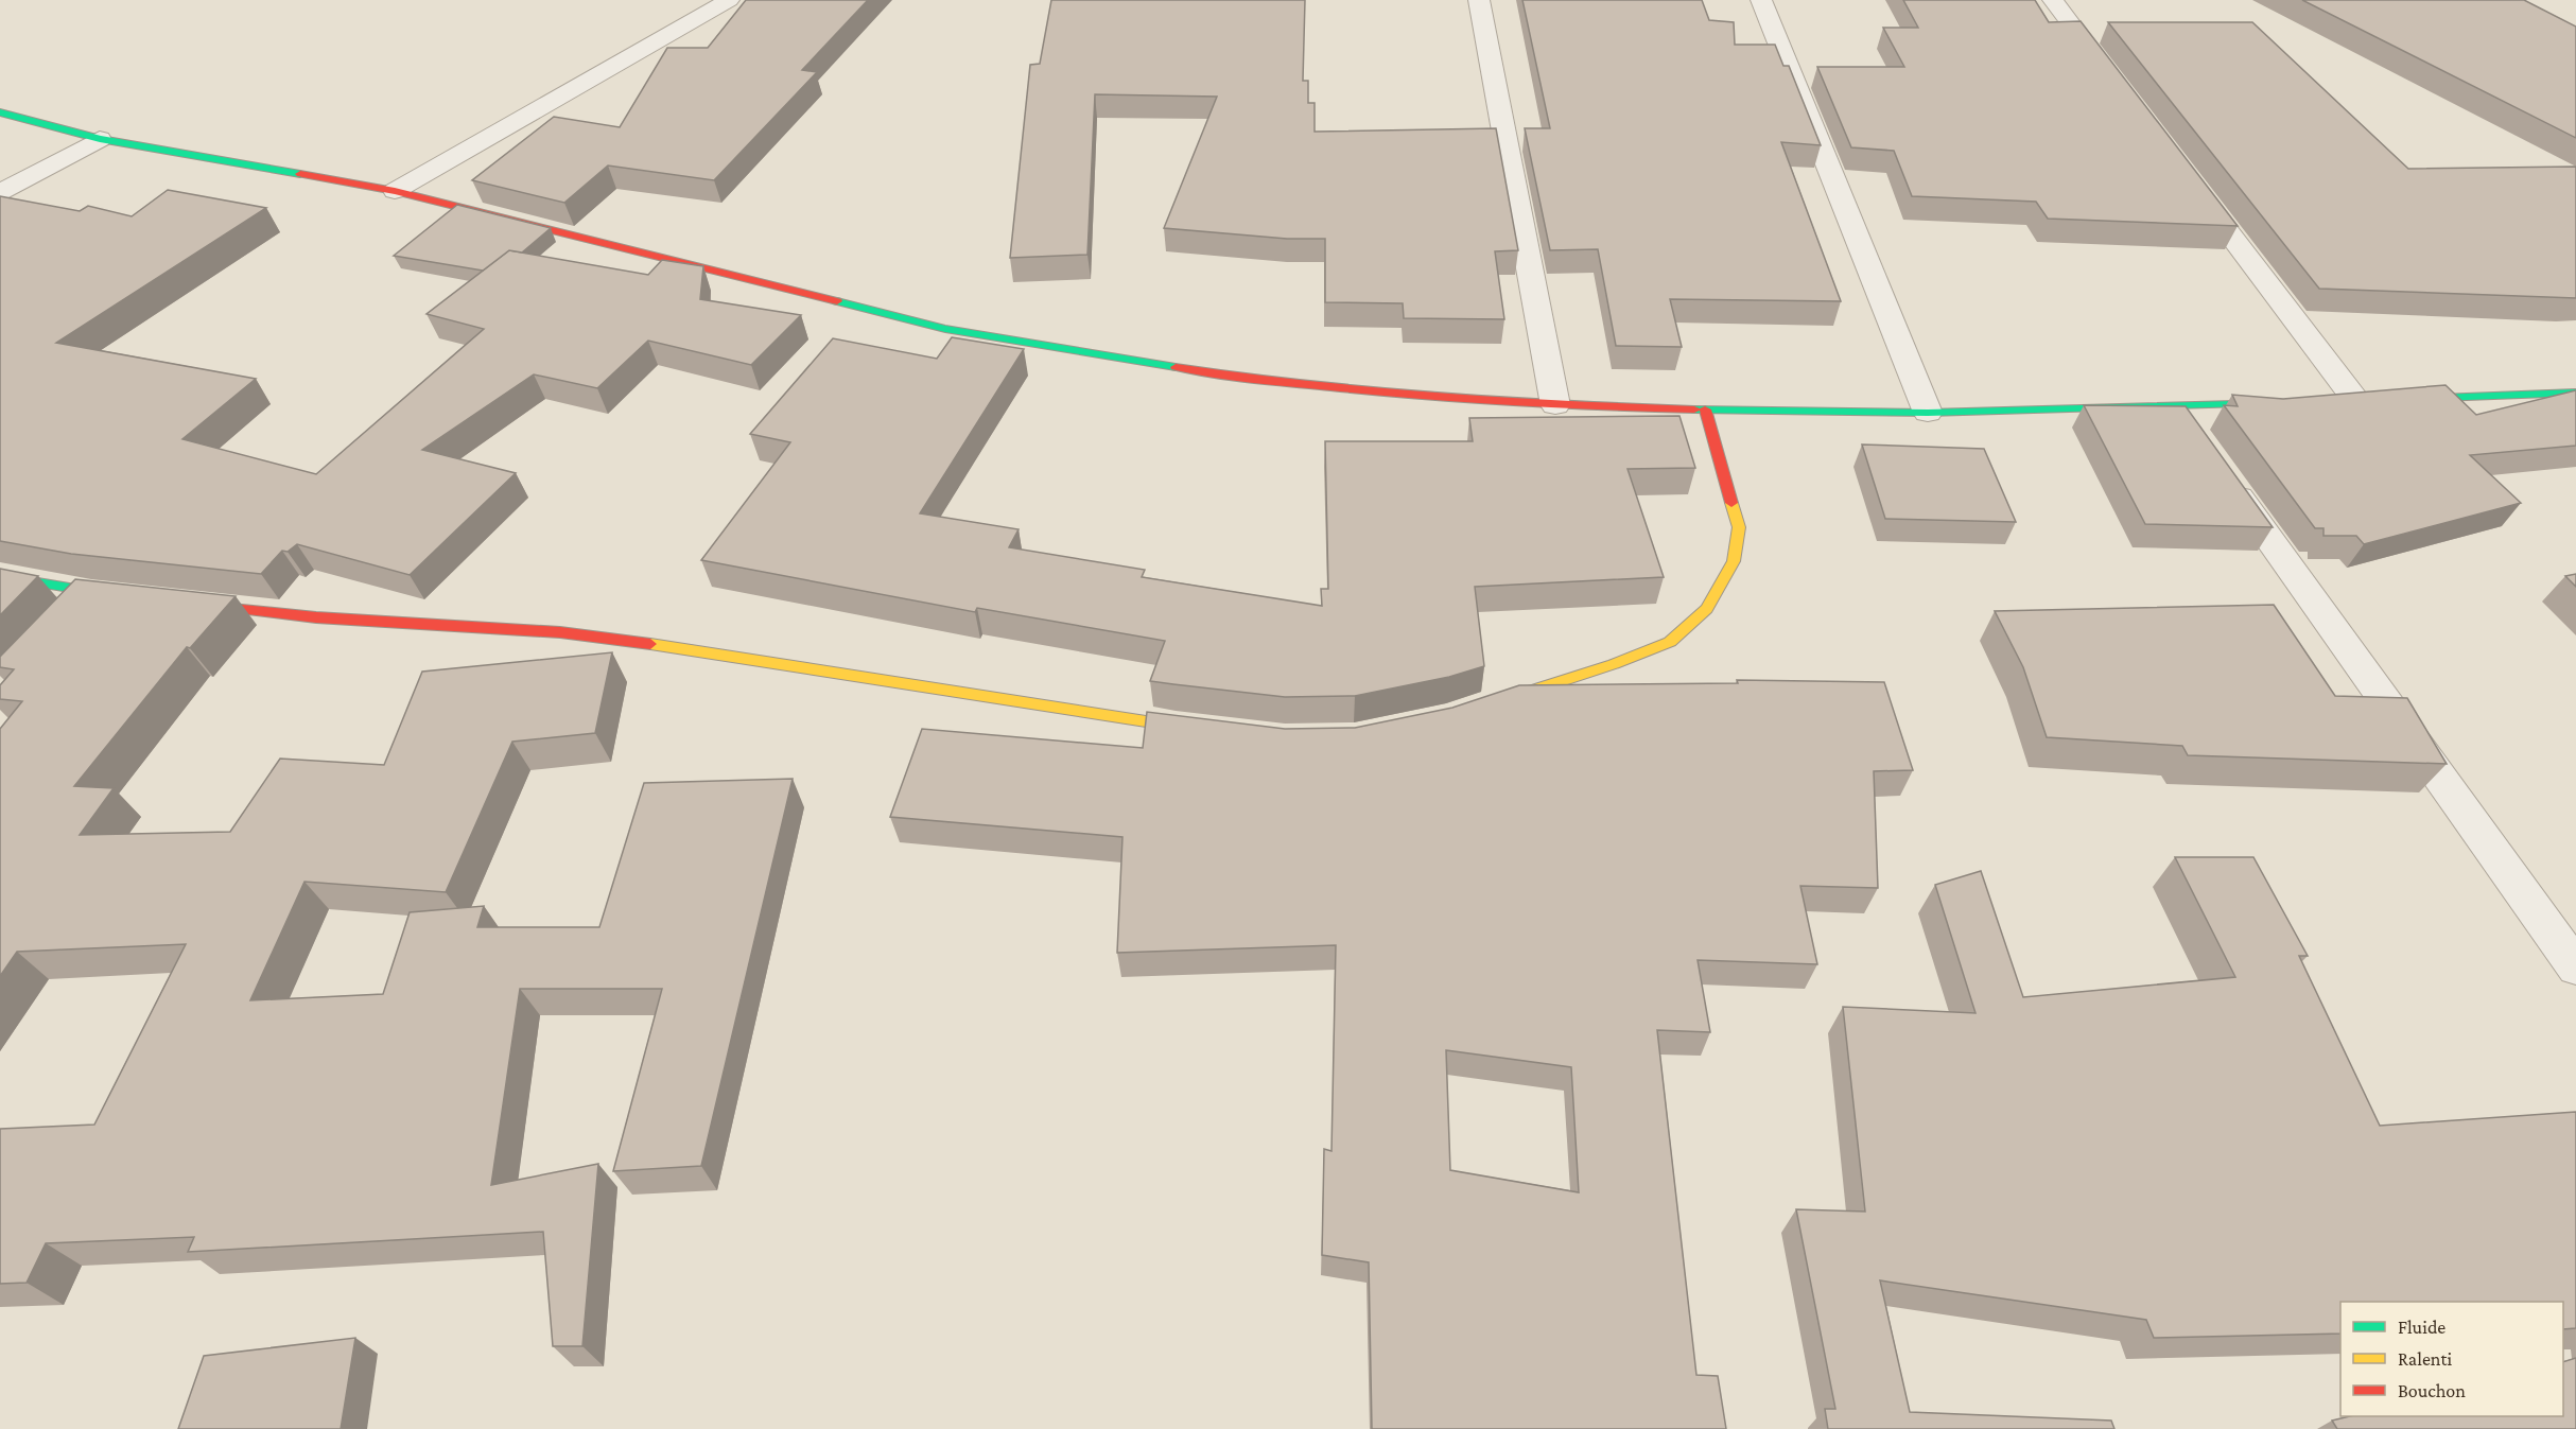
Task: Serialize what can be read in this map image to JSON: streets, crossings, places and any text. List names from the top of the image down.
{
  "legend": ["Fluide", "Ralenti", "Bouchon"]
}
